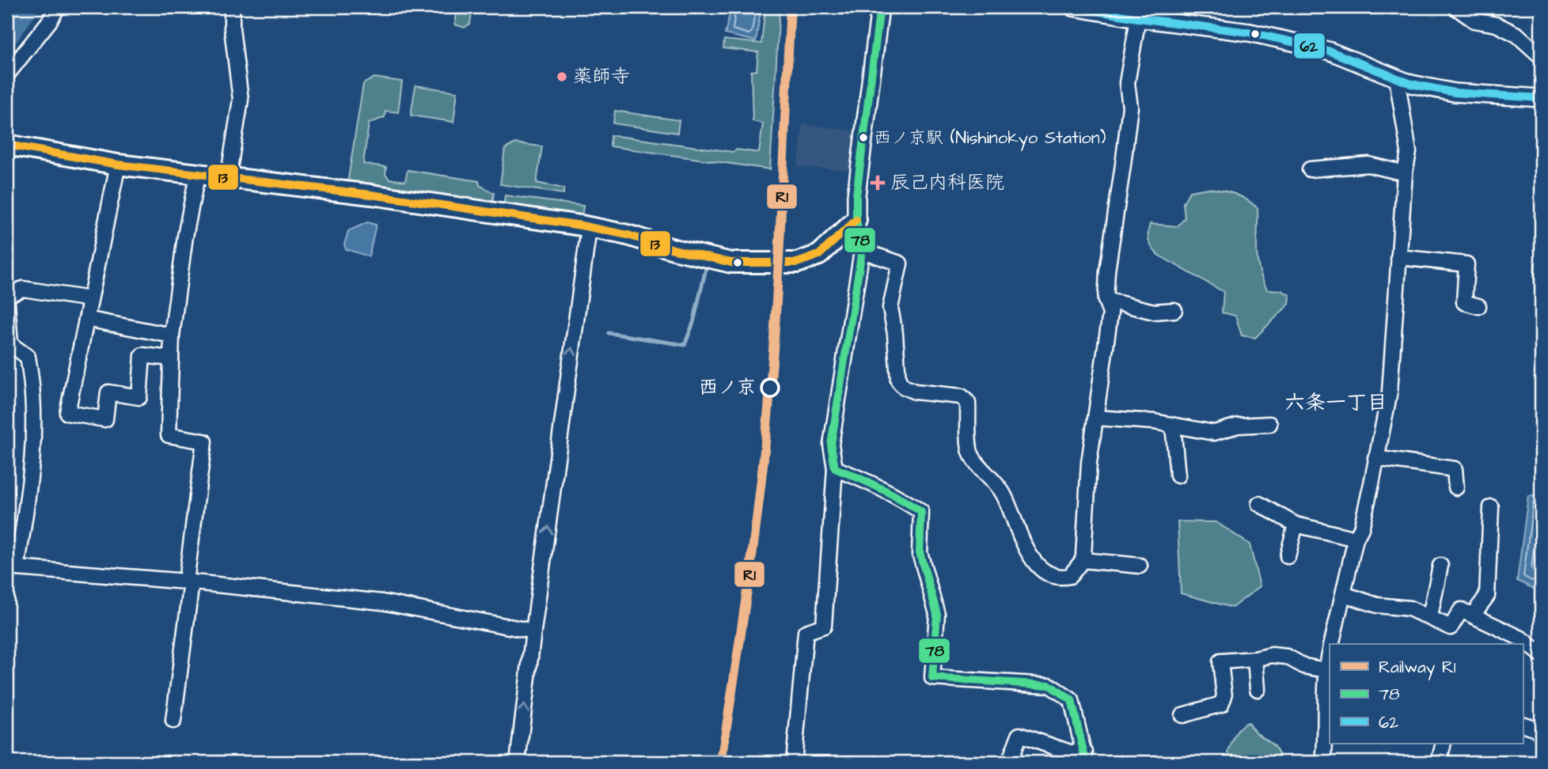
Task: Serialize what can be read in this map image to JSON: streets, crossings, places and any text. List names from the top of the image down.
{
  "districts": ["六条一丁目"],
  "places": {
    "other": ["薬師寺", "西ノ京駅 (Nishinokyo Station)", "西ノ京"],
    "health": ["辰己内科医院"]
  },
  "lines": [
    "rail line R1",
    "transit line 78",
    "transit line 62",
    "transit line 13"
  ],
  "legend": ["Railway R1", "78", "62"]
}
